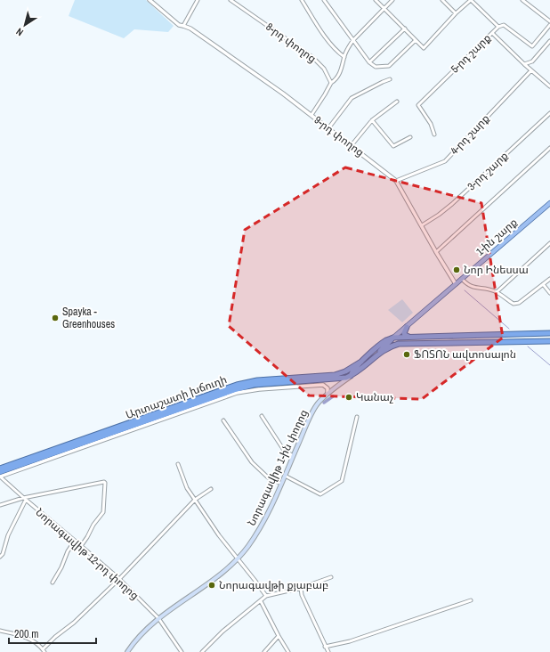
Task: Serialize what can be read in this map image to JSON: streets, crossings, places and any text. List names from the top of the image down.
{
  "streets": {
    "highway": ["Արտաշատի խճուղի"],
    "main road": ["1-ին շարք", "Նորագավիթ 1-ին փողոց"],
    "street": [
      "8-րդ փողոց",
      "5-րդ շարք",
      "4-րդ շարք",
      "9-րդ փողոց",
      "3-րդ շարք",
      "Նորագավիթ 12-րդ փողոց"
    ]
  },
  "crossings": [
    ["4-րդ շարք", "9-րդ փողոց"],
    ["9-րդ փողոց", "3-րդ շարք"],
    ["9-րդ փողոց", "1-ին շարք"],
    ["Արտաշատի խճուղի", "Նորագավիթ 1-ին փողոց"],
    ["Արտաշատի խճուղի", "Նորագավիթ 12-րդ փողոց"],
    ["Նորագավիթ 1-ին փողոց", "Նորագավիթ 12-րդ փողոց"]
  ],
  "places": [
    "Նոր Ինեսսա",
    "Spayka - Greenhouses",
    "ՖՈՏՈՆ ավտոսալոն",
    "Կանաչ",
    "Նորագավթի քյաբաբ"
  ],
  "scale_bar": "200 m",
  "north": "bottom left"
}
